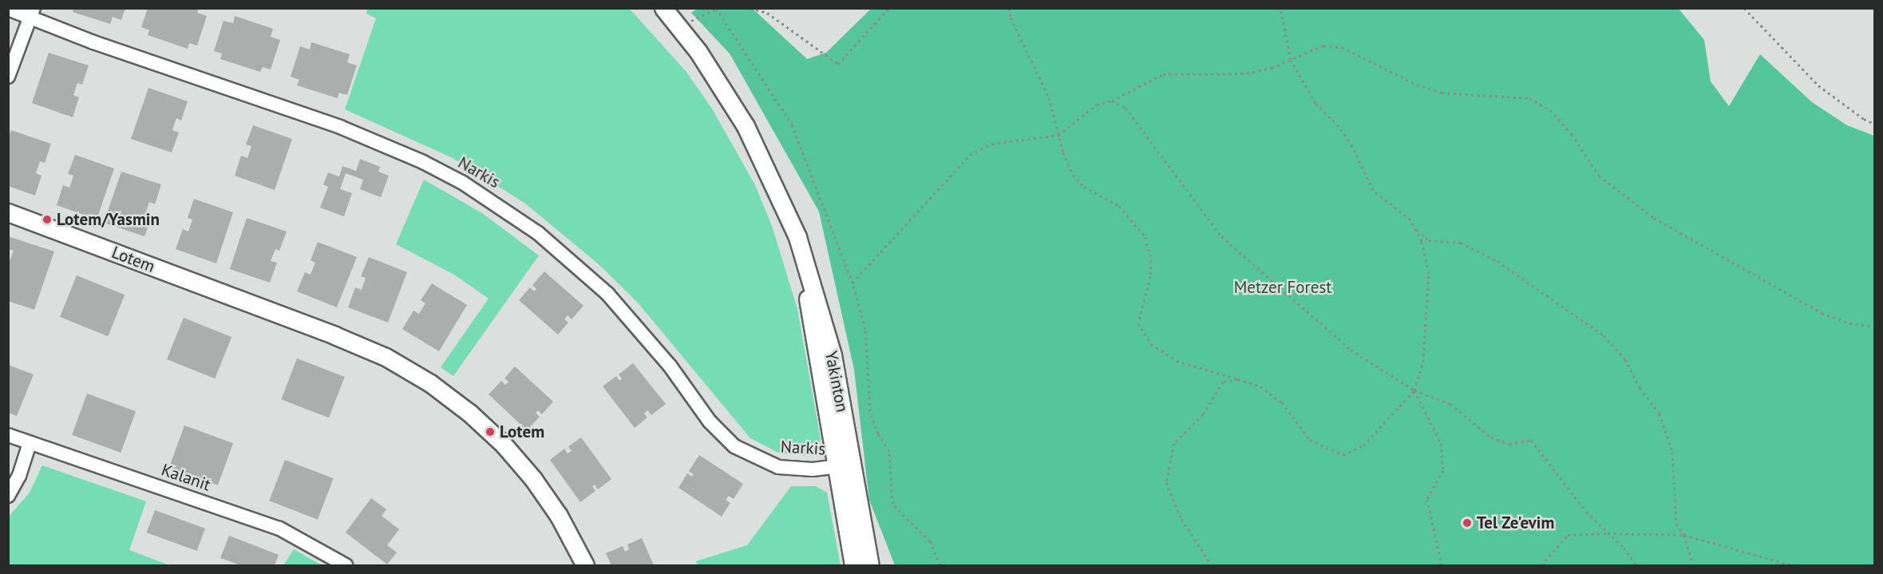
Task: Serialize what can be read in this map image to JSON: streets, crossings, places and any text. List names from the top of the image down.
{
  "streets": {
    "street": [
      "Narkis",
      "Lotem",
      "Yakinton",
      "Kalanit"
    ]
  },
  "crossings": [
    ["Narkis", "Yakinton"]
  ],
  "parks": ["Metzer Forest"],
  "places": ["Lotem/Yasmin", "Lotem", "Tel Ze'evim"]
}
